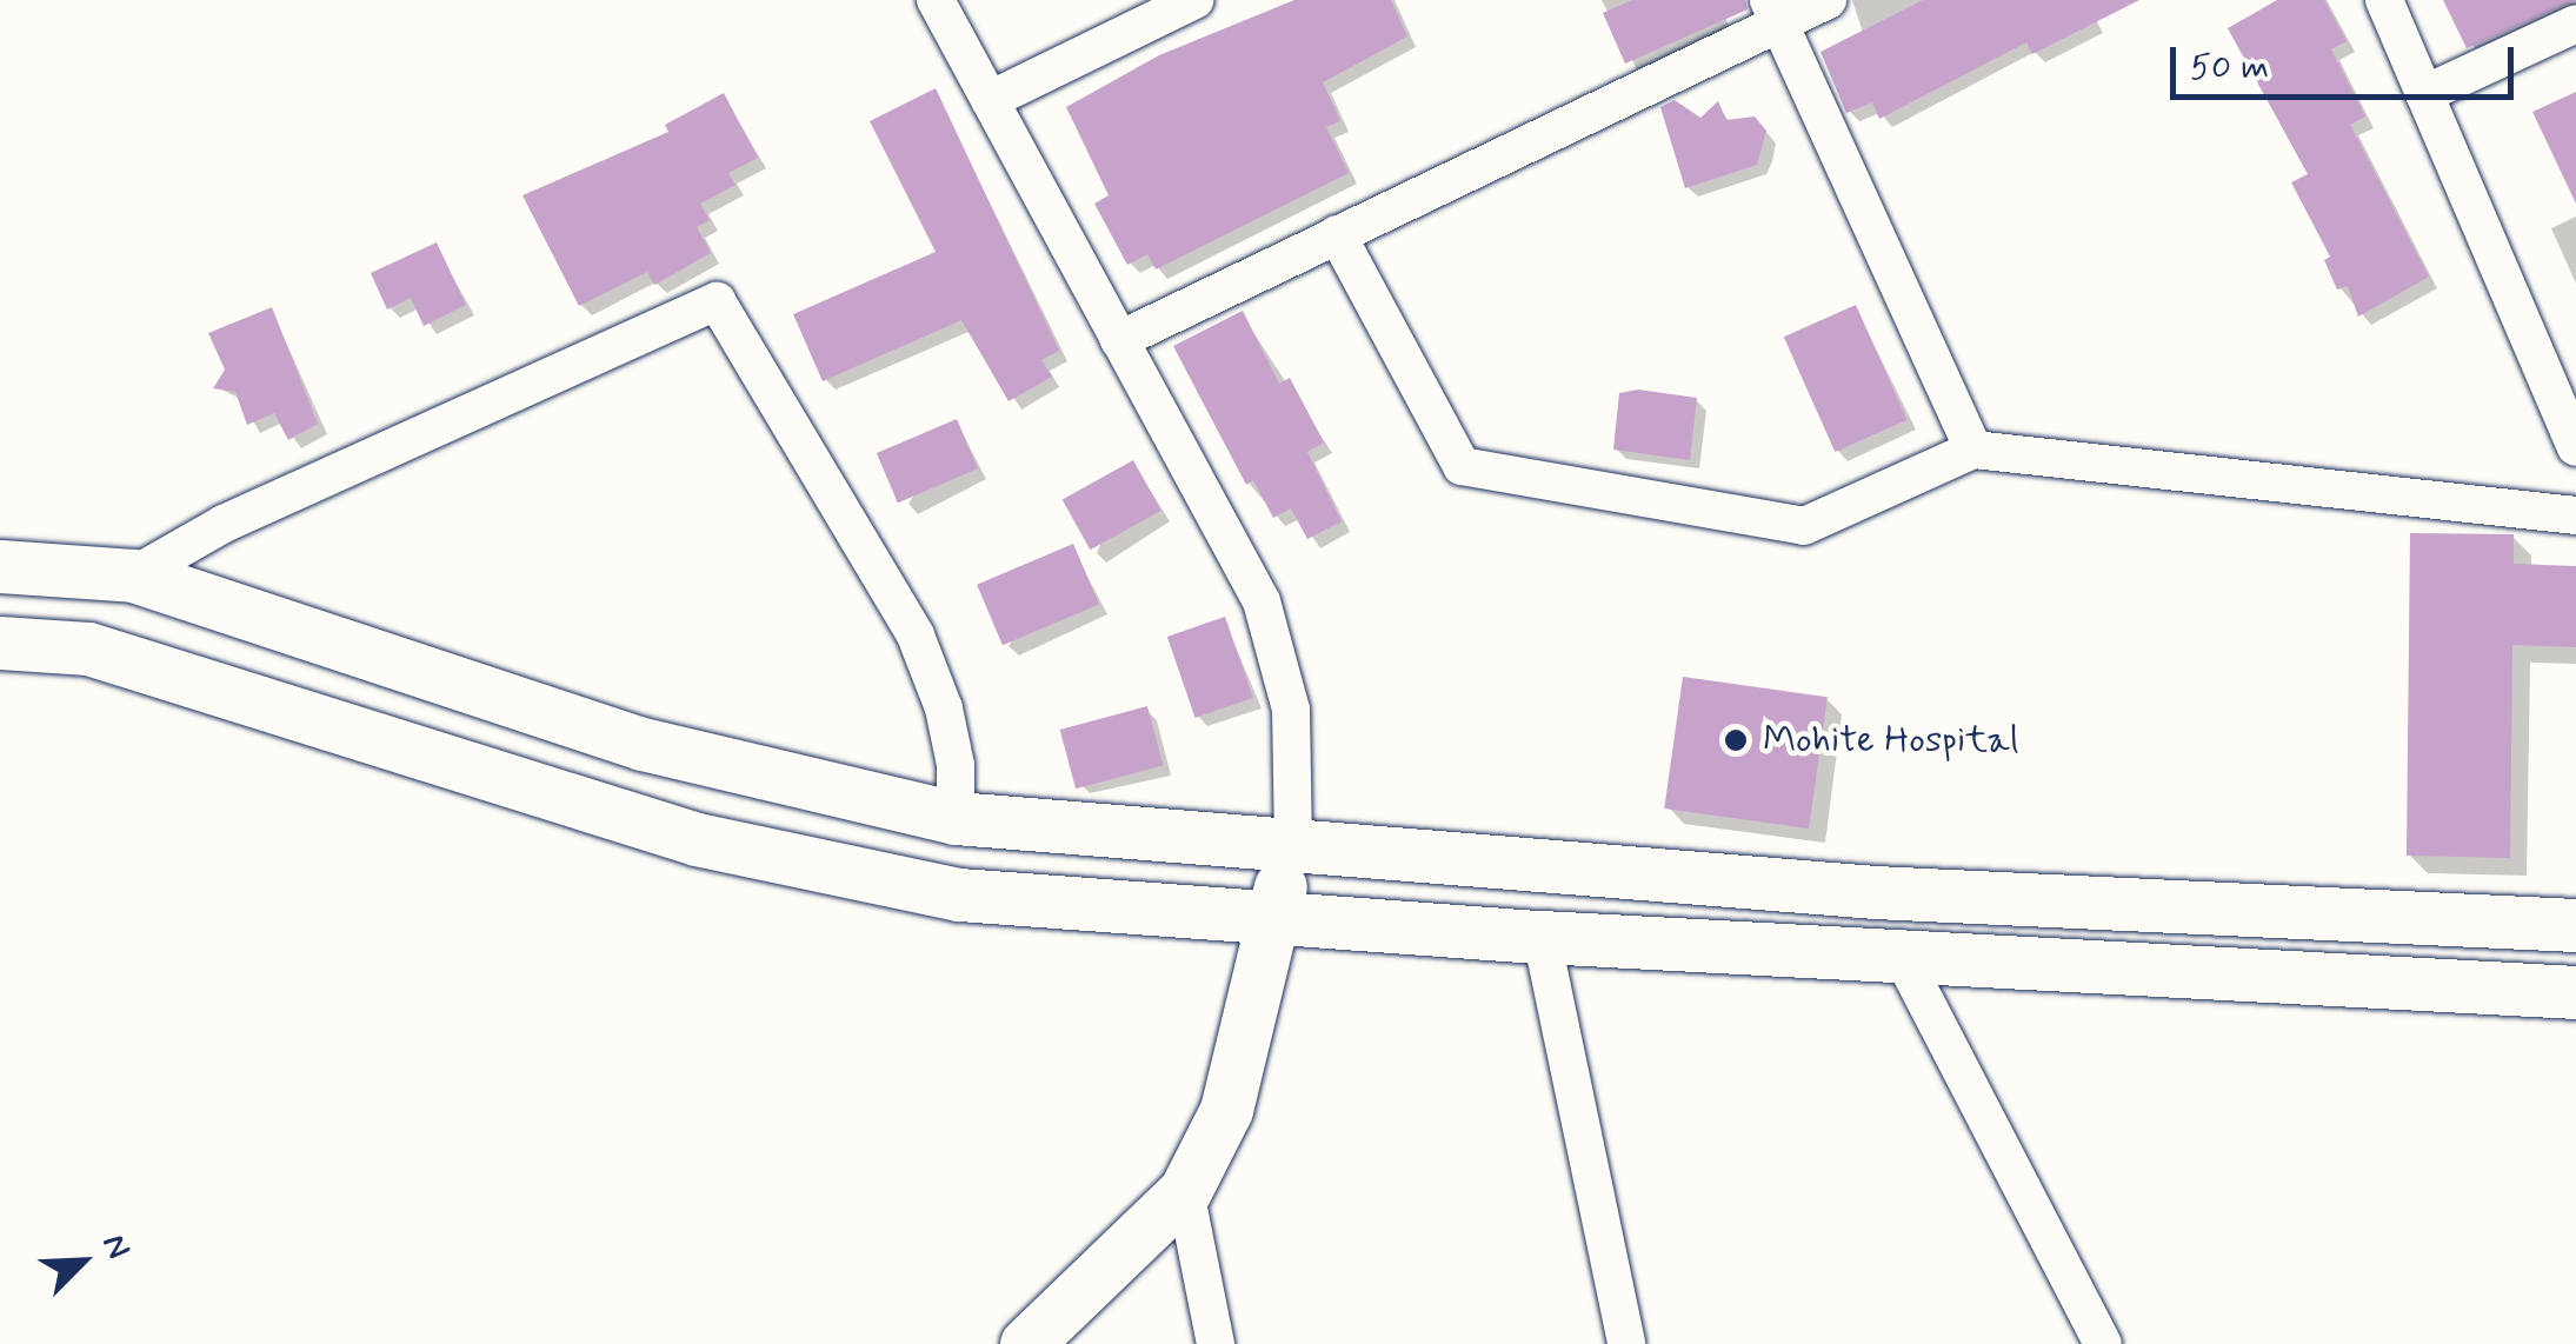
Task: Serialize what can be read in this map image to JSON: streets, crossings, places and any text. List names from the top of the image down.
{
  "places": ["Mohite Hospital"],
  "scale_bar": "50 m",
  "north": "top right"
}
